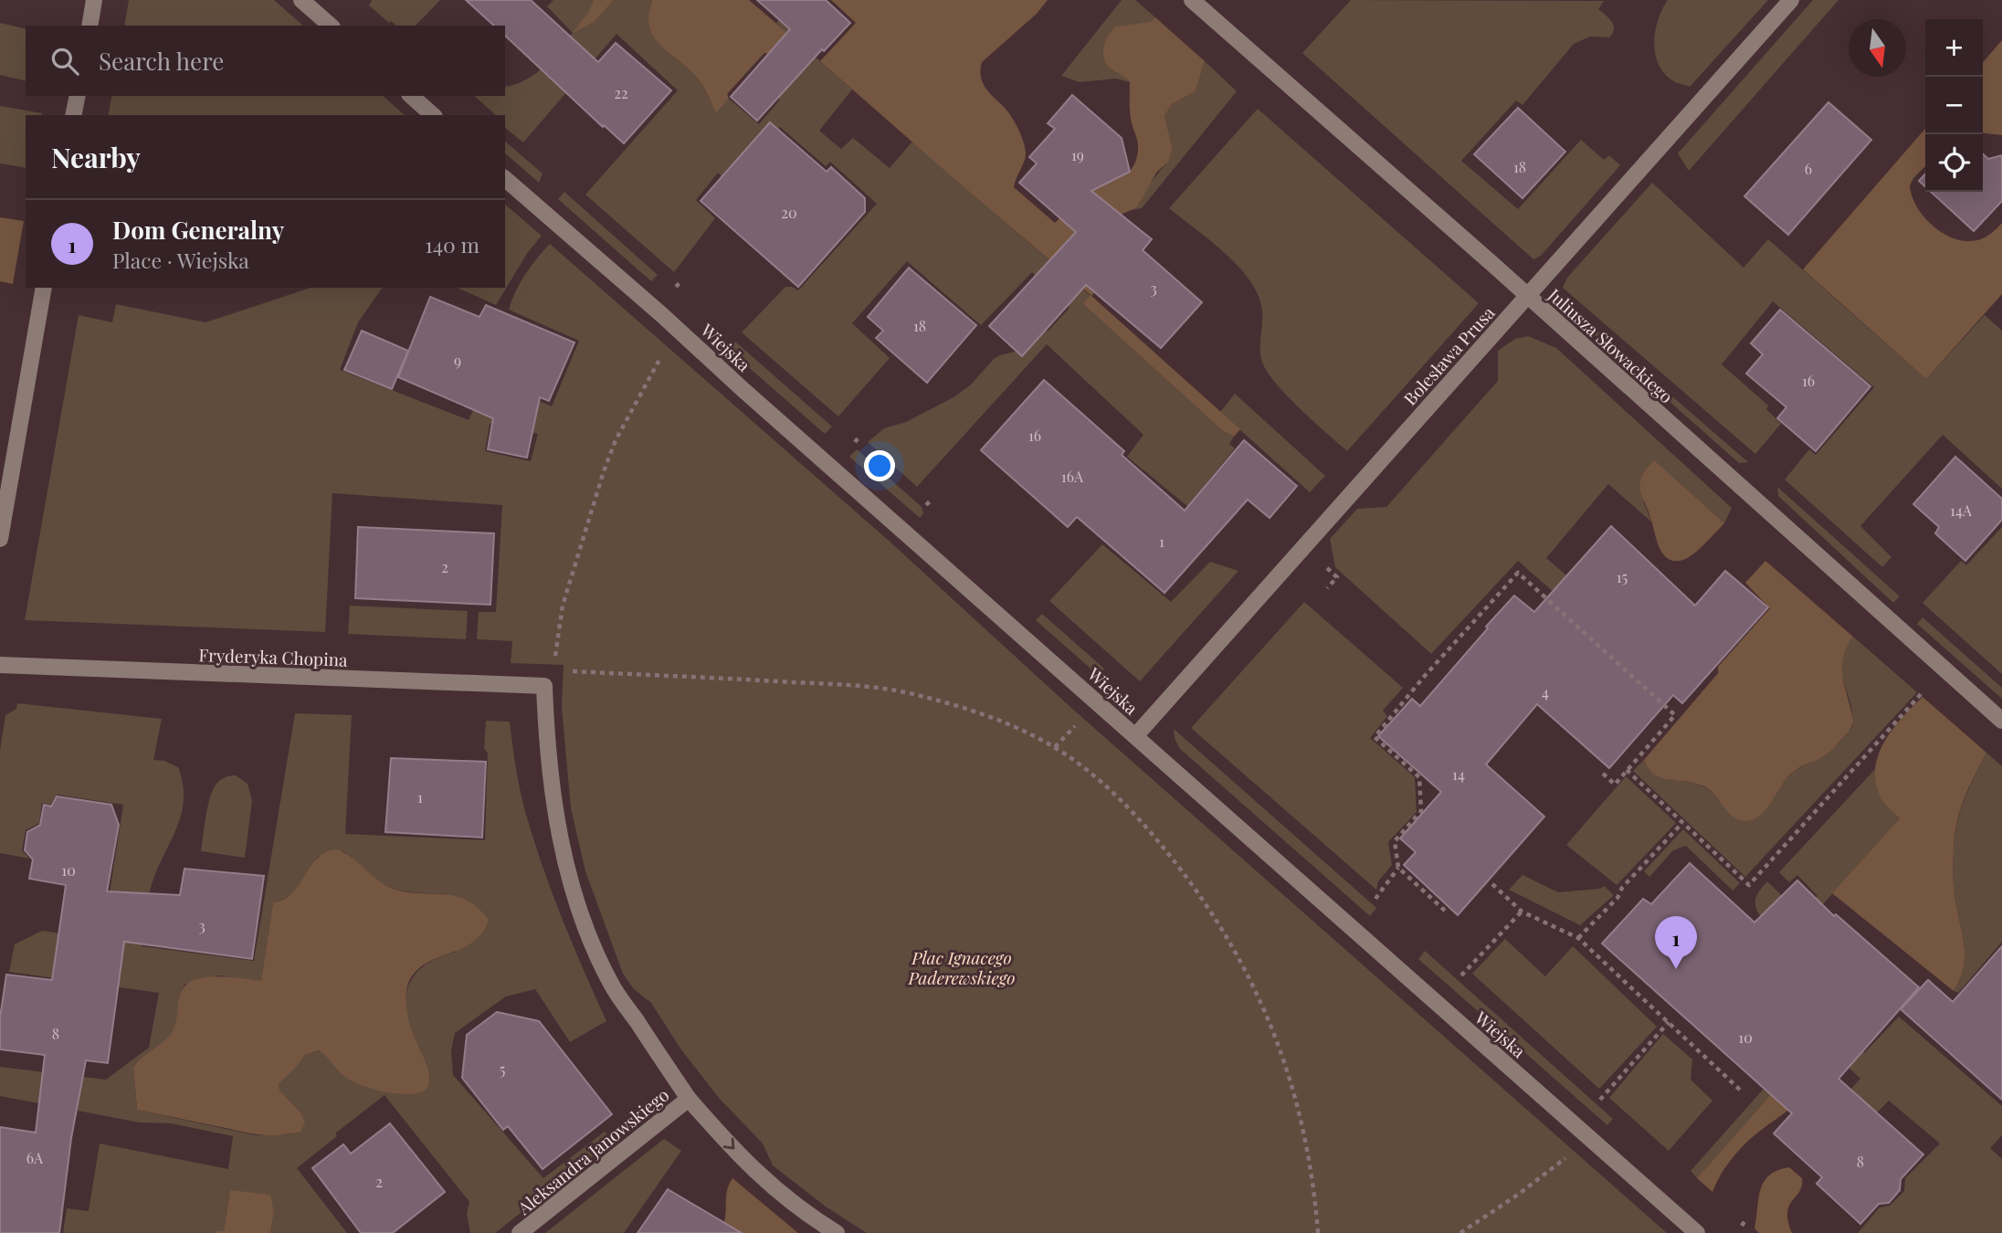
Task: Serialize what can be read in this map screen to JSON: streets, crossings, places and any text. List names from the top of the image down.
{
  "streets": {
    "street": [
      "Juliusza Słowackiego",
      "Wiejska",
      "Bolesława Prusa",
      "Fryderyka Chopina",
      "Aleksandra Janowskiego"
    ]
  },
  "crossings": [
    ["Juliusza Słowackiego", "Bolesława Prusa"],
    ["Wiejska", "Bolesława Prusa"]
  ],
  "parks": ["Plac Ignacego Paderewskiego"],
  "house_numbers": [
    "22",
    "19",
    "18",
    "6",
    "20",
    "3",
    "18",
    "9",
    "16",
    "16",
    "16A",
    "14A",
    "1",
    "2",
    "15",
    "4",
    "14",
    "1",
    "10",
    "3",
    "8",
    "10",
    "5",
    "6A",
    "8",
    "2"
  ],
  "north": "bottom",
  "page": {
    "map_buttons": ["+", "−"],
    "search": "Search here",
    "heading": "Nearby",
    "list": [
      {
        "mark": "1",
        "name": "Dom Generalny",
        "note": "Place · Wiejska",
        "value": "140 m"
      }
    ],
    "pins": "1"
  }
}
